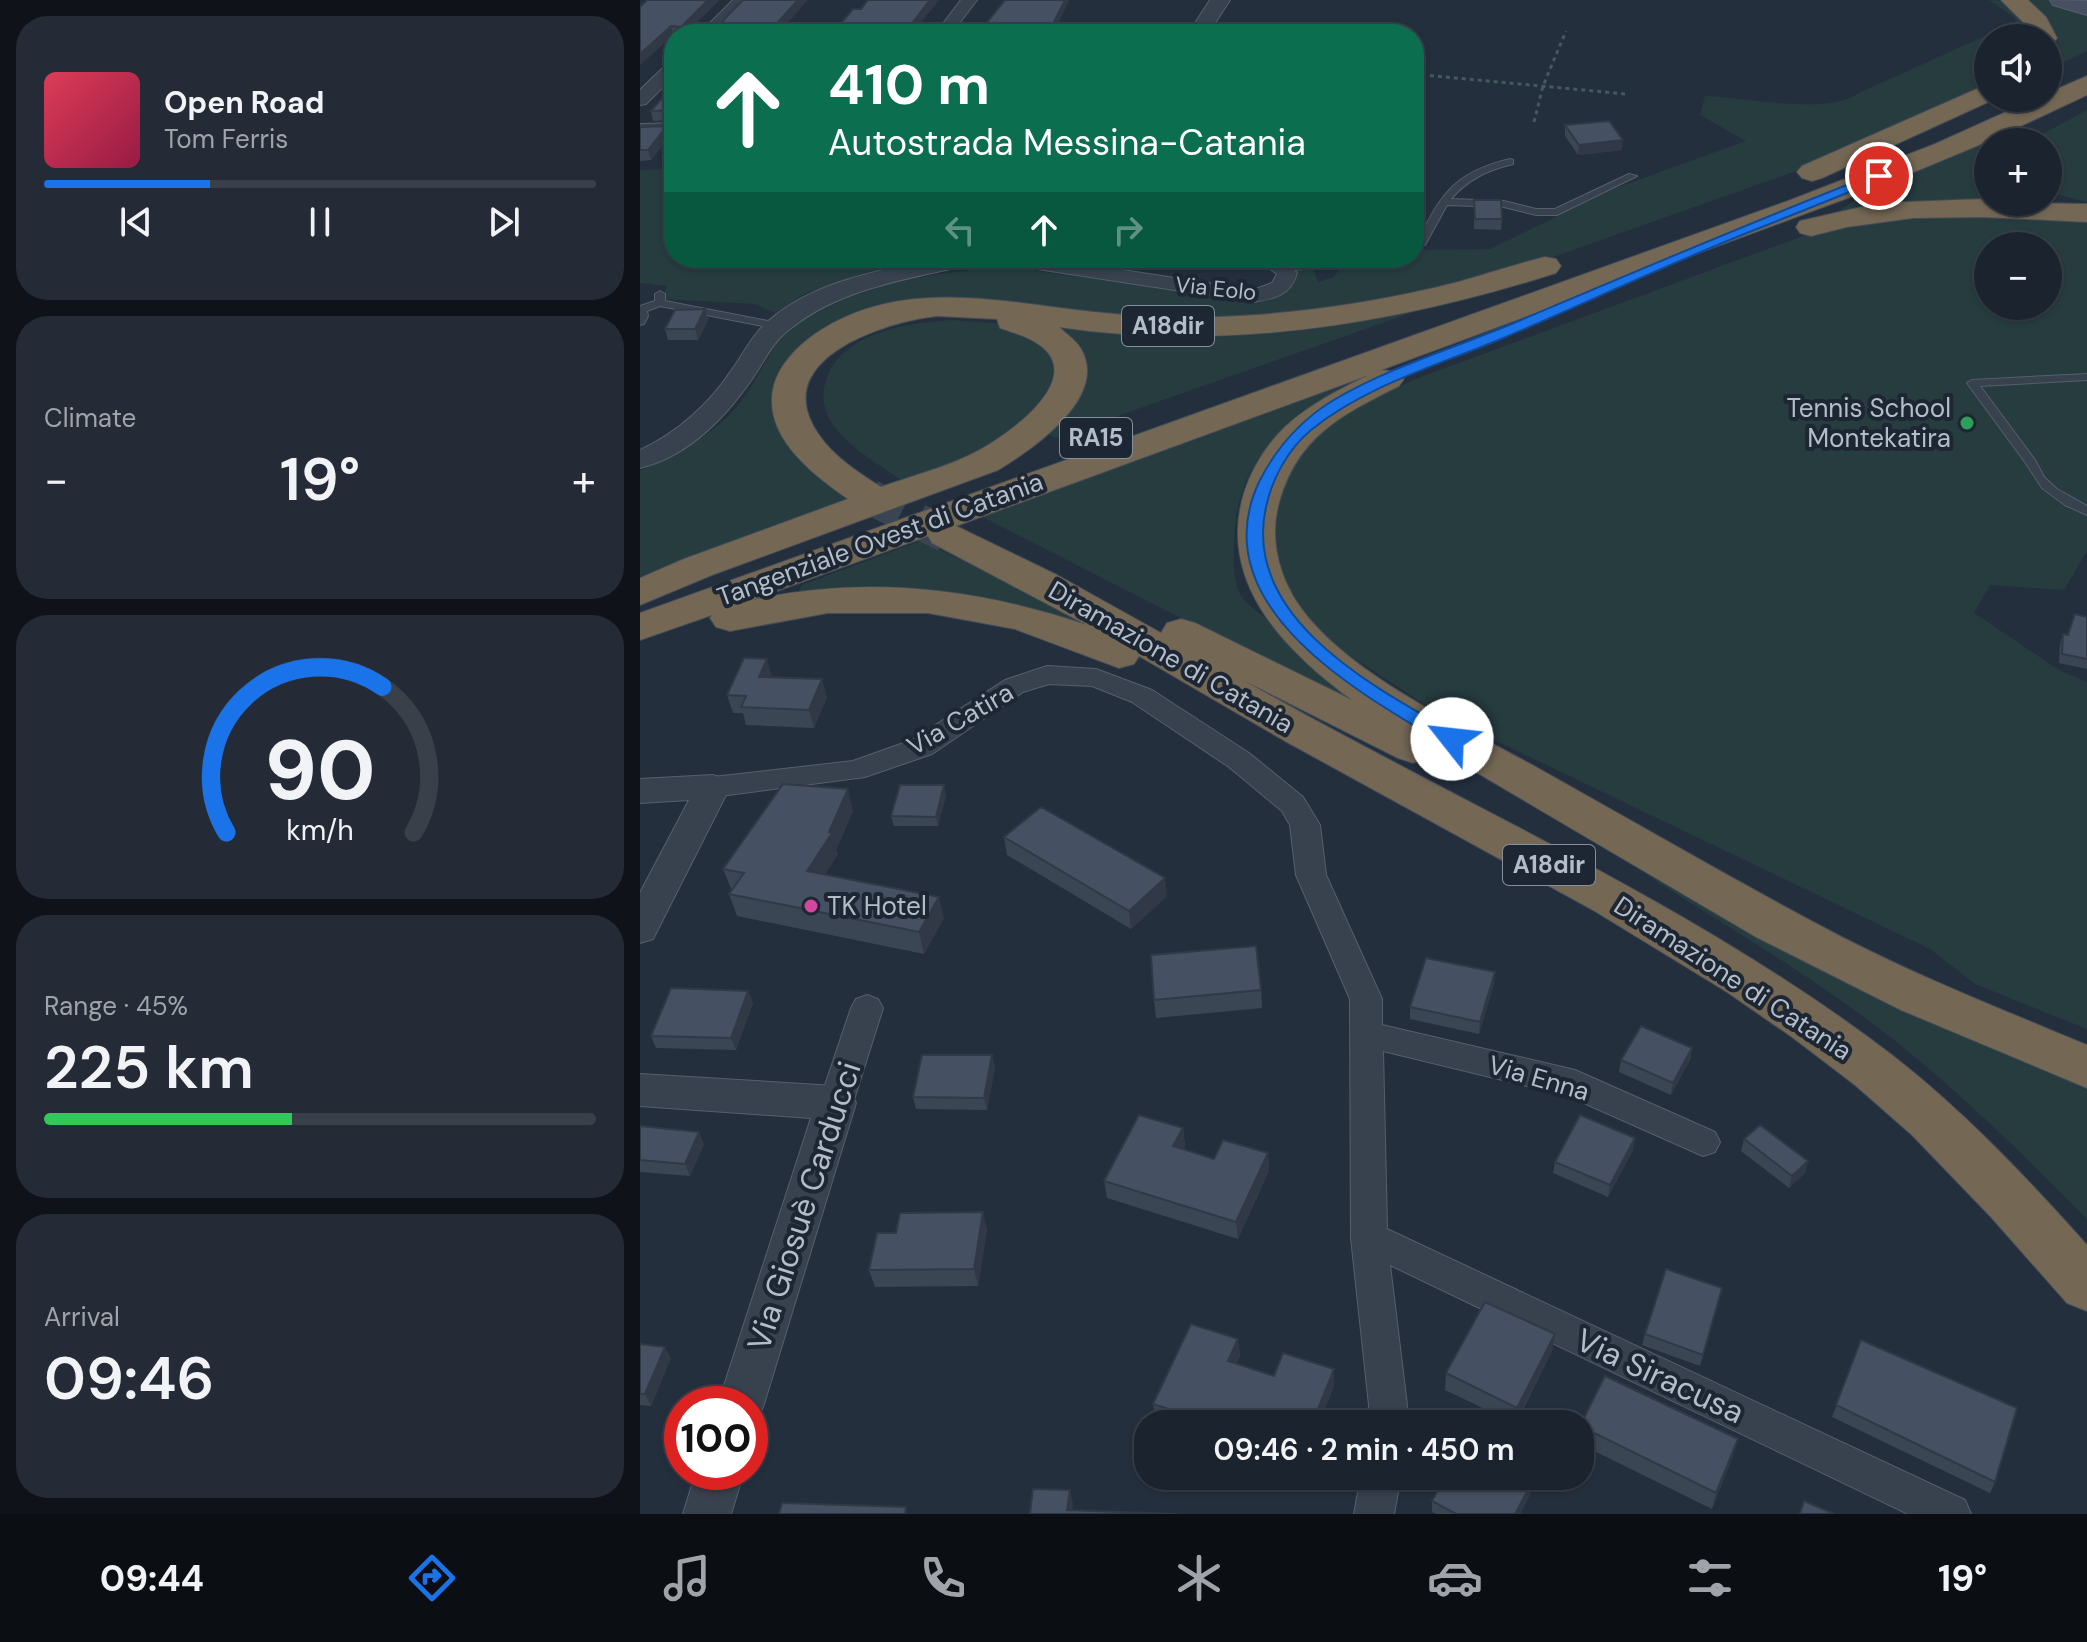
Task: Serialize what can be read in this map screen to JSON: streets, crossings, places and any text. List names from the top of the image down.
{
  "streets": {
    "highway": [
      "A18dir",
      "RA15",
      "Tangenziale Ovest di Catania",
      "Diramazione di Catania"
    ],
    "street": [
      "Via Eolo",
      "Via Catira",
      "Via Enna",
      "Via Giosuè Carducci",
      "Via Siracusa"
    ]
  },
  "crossings": [
    ["Via Catira", "Via Enna"]
  ],
  "places": ["Tennis School Montekatira", "TK Hotel"],
  "page": {
    "map_buttons": ["+", "−"],
    "turn": ["410 m", "Autostrada Messina-Catania"],
    "song": ["Open Road", "Tom Ferris"],
    "tile": [
      "Climate",
      ["Range · 45%", "225 km"],
      ["Arrival", "09:46"]
    ],
    "heat": ["−", "19°", "+"],
    "limit": "100",
    "trip": "09:46 · 2 min · 450 m",
    "tabs": ["09:44", "19°"],
    "gauge": ["90", "km/h"]
  }
}
